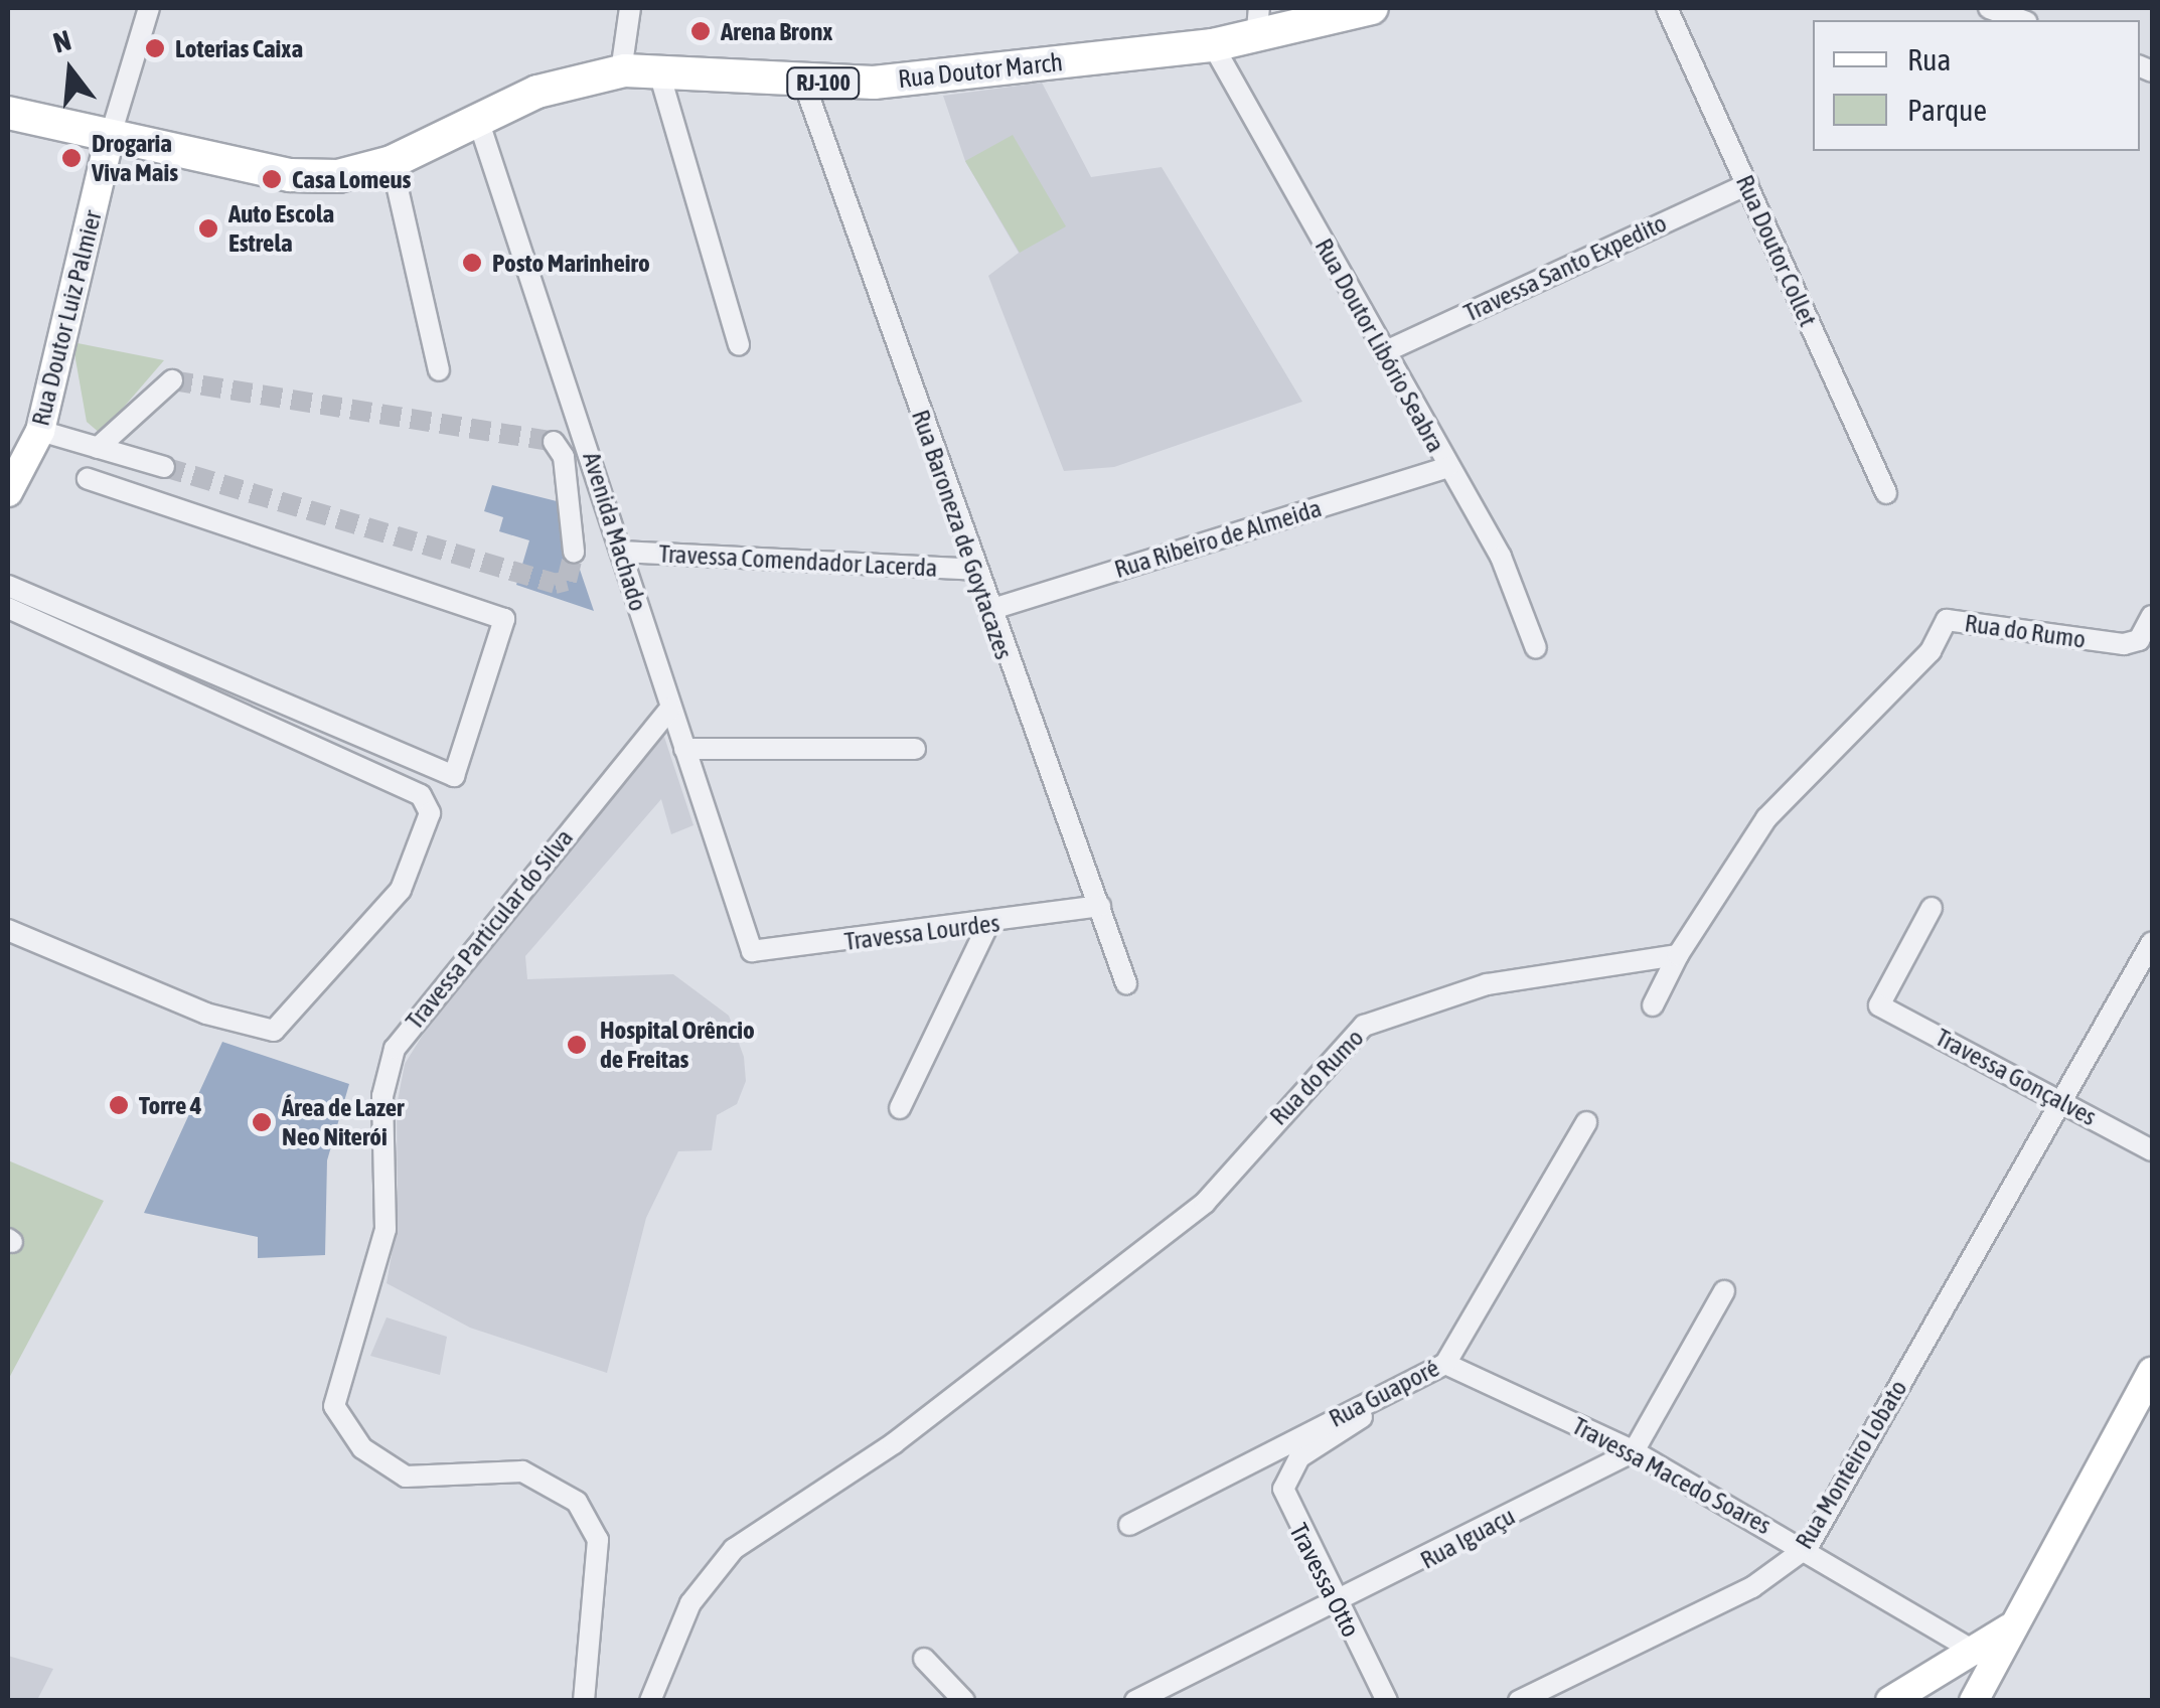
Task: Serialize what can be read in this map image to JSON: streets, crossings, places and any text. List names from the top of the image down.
{
  "streets": {
    "main road": ["Rua Doutor March", "RJ-100", "Rua Doutor Luiz Palmier"],
    "street": [
      "Rua Doutor Collet",
      "Travessa Santo Expedito",
      "Rua Doutor Libório Seabra",
      "Avenida Machado",
      "Rua Baroneza de Goytacazes",
      "Rua Ribeiro de Almeida",
      "Travessa Comendador Lacerda",
      "Rua do Rumo",
      "Travessa Particular do Silva",
      "Travessa Lourdes",
      "Travessa Gonçalves",
      "Rua Guaporé",
      "Rua Monteiro Lobato",
      "Travessa Macedo Soares",
      "Rua Iguaçu",
      "Travessa Otto"
    ]
  },
  "crossings": [
    ["Rua Doutor March", "Rua Doutor Luiz Palmier"],
    ["Rua Doutor March", "Rua Doutor Libório Seabra"],
    ["Rua Doutor March", "Avenida Machado"],
    ["Rua Doutor March", "Rua Baroneza de Goytacazes"],
    ["Rua Doutor Collet", "Travessa Santo Expedito"],
    ["Travessa Santo Expedito", "Rua Doutor Libório Seabra"],
    ["Rua Doutor Libório Seabra", "Rua Ribeiro de Almeida"],
    ["Avenida Machado", "Travessa Comendador Lacerda"],
    ["Avenida Machado", "Travessa Particular do Silva"],
    ["Avenida Machado", "Travessa Lourdes"],
    ["Rua Baroneza de Goytacazes", "Rua Ribeiro de Almeida"],
    ["Rua Baroneza de Goytacazes", "Travessa Comendador Lacerda"],
    ["Rua Baroneza de Goytacazes", "Travessa Lourdes"],
    ["Travessa Gonçalves", "Rua Monteiro Lobato"],
    ["Rua Guaporé", "Travessa Macedo Soares"],
    ["Rua Guaporé", "Travessa Otto"],
    ["Rua Monteiro Lobato", "Travessa Macedo Soares"],
    ["Travessa Macedo Soares", "Rua Iguaçu"],
    ["Rua Iguaçu", "Travessa Otto"]
  ],
  "places": [
    "Arena Bronx",
    "Loterias Caixa",
    "Drogaria Viva Mais",
    "Casa Lomeus",
    "Auto Escola Estrela",
    "Posto Marinheiro",
    "Hospital Orêncio de Freitas",
    "Torre 4",
    "Área de Lazer Neo Niterói"
  ],
  "legend": ["Rua", "Parque"],
  "north": "top"
}
